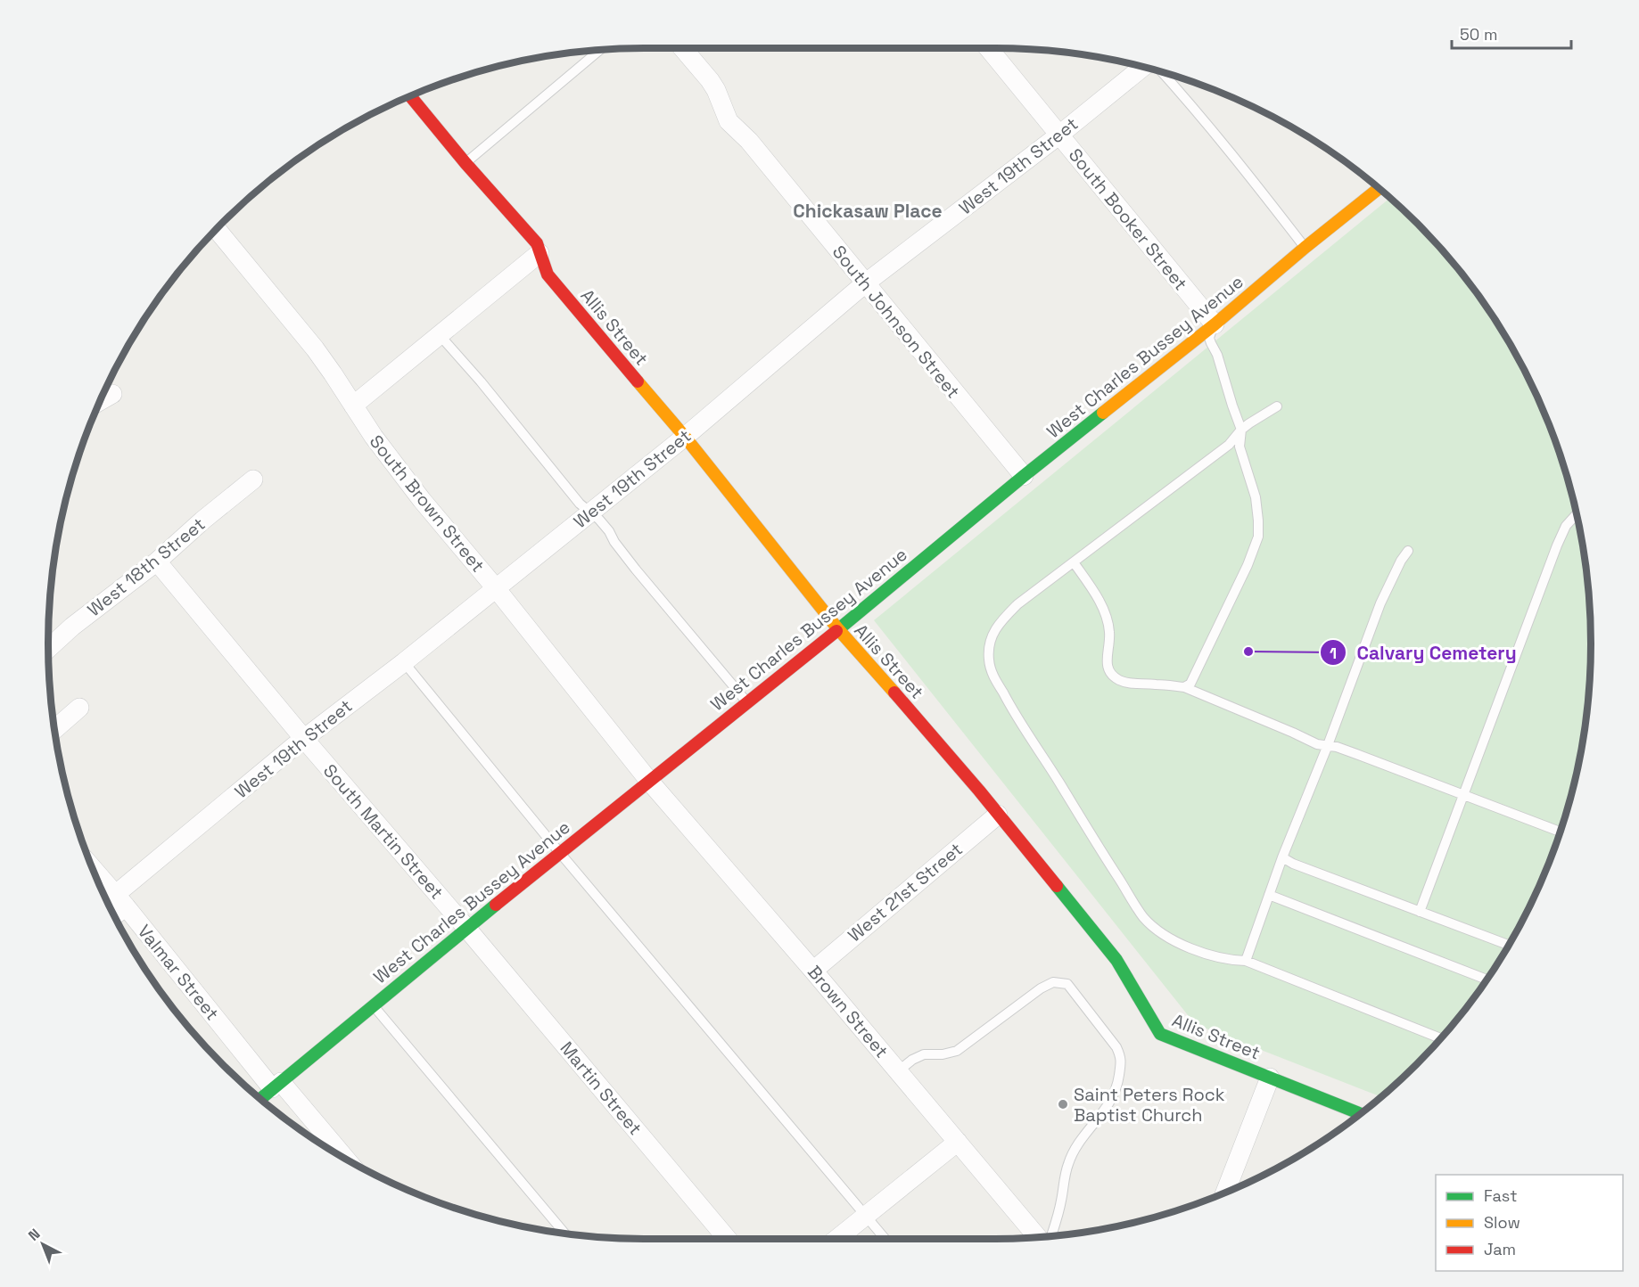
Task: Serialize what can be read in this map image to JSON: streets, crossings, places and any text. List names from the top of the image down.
{
  "streets": {
    "street": [
      "West 19th Street",
      "South Booker Street",
      "South Johnson Street",
      "Allis Street",
      "West Charles Bussey Avenue",
      "South Brown Street",
      "West 18th Street",
      "South Martin Street",
      "West 21st Street",
      "Valmar Street",
      "Brown Street",
      "Martin Street"
    ]
  },
  "crossings": [
    ["West 19th Street", "South Booker Street"],
    ["West 19th Street", "South Johnson Street"],
    ["West 19th Street", "Allis Street"],
    ["West 19th Street", "South Brown Street"],
    ["West 19th Street", "South Martin Street"],
    ["West 19th Street", "Valmar Street"],
    ["South Booker Street", "West Charles Bussey Avenue"],
    ["South Johnson Street", "West Charles Bussey Avenue"],
    ["Allis Street", "West Charles Bussey Avenue"],
    ["Allis Street", "West 21st Street"],
    ["West Charles Bussey Avenue", "South Brown Street"],
    ["West Charles Bussey Avenue", "South Martin Street"],
    ["West Charles Bussey Avenue", "Valmar Street"],
    ["West Charles Bussey Avenue", "Brown Street"],
    ["West Charles Bussey Avenue", "Martin Street"],
    ["South Brown Street", "Brown Street"],
    ["West 18th Street", "South Martin Street"],
    ["South Martin Street", "Martin Street"],
    ["West 21st Street", "Brown Street"]
  ],
  "districts": ["Chickasaw Place"],
  "places": ["Calvary Cemetery", "Saint Peters Rock Baptist Church"],
  "legend": ["Fast", "Slow", "Jam"],
  "scale_bar": "50 m",
  "north": "top left"
}
